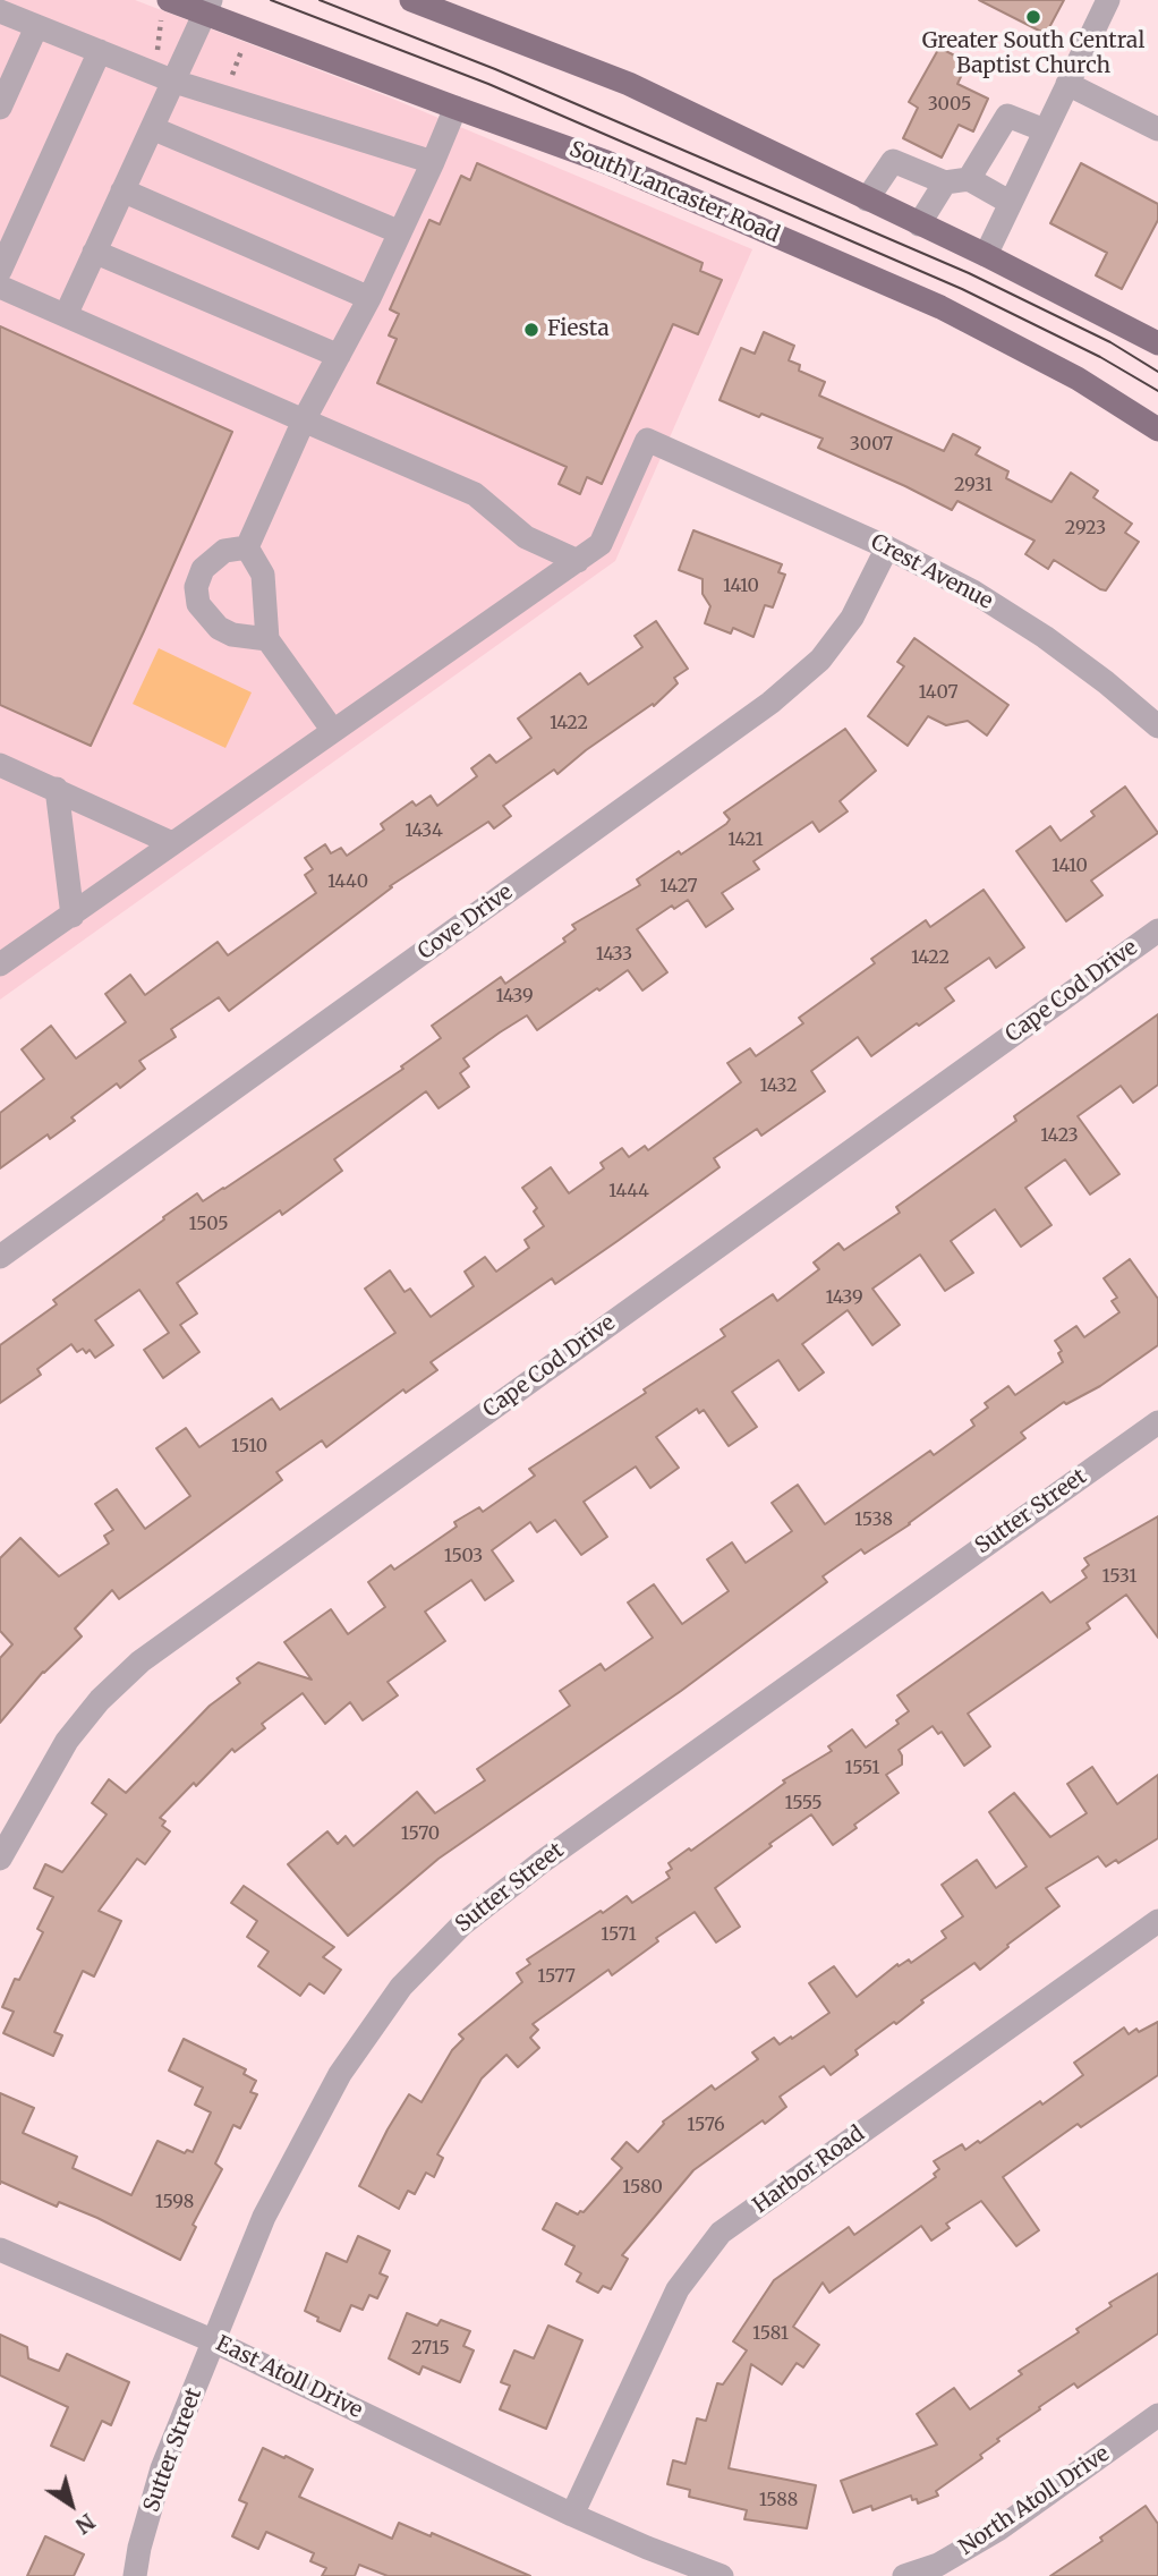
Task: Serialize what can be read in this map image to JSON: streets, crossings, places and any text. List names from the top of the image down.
{
  "streets": {
    "main road": ["South Lancaster Road"],
    "street": [
      "Crest Avenue",
      "Cove Drive",
      "Cape Cod Drive",
      "Sutter Street",
      "Harbor Road",
      "East Atoll Drive",
      "North Atoll Drive"
    ]
  },
  "crossings": [
    ["Crest Avenue", "Cove Drive"],
    ["Sutter Street", "East Atoll Drive"],
    ["Harbor Road", "East Atoll Drive"]
  ],
  "places": ["Greater South Central Baptist Church", "Fiesta"],
  "house_numbers": [
    "3005",
    "3007",
    "2931",
    "2923",
    "1410",
    "1407",
    "1422",
    "1434",
    "1421",
    "1410",
    "1440",
    "1427",
    "1433",
    "1422",
    "1439",
    "1432",
    "1423",
    "1444",
    "1505",
    "1439",
    "1510",
    "1538",
    "1503",
    "1531",
    "1551",
    "1555",
    "1570",
    "1571",
    "1577",
    "1576",
    "1580",
    "1598",
    "1581",
    "2715",
    "1588"
  ],
  "north": "bottom right"
}
